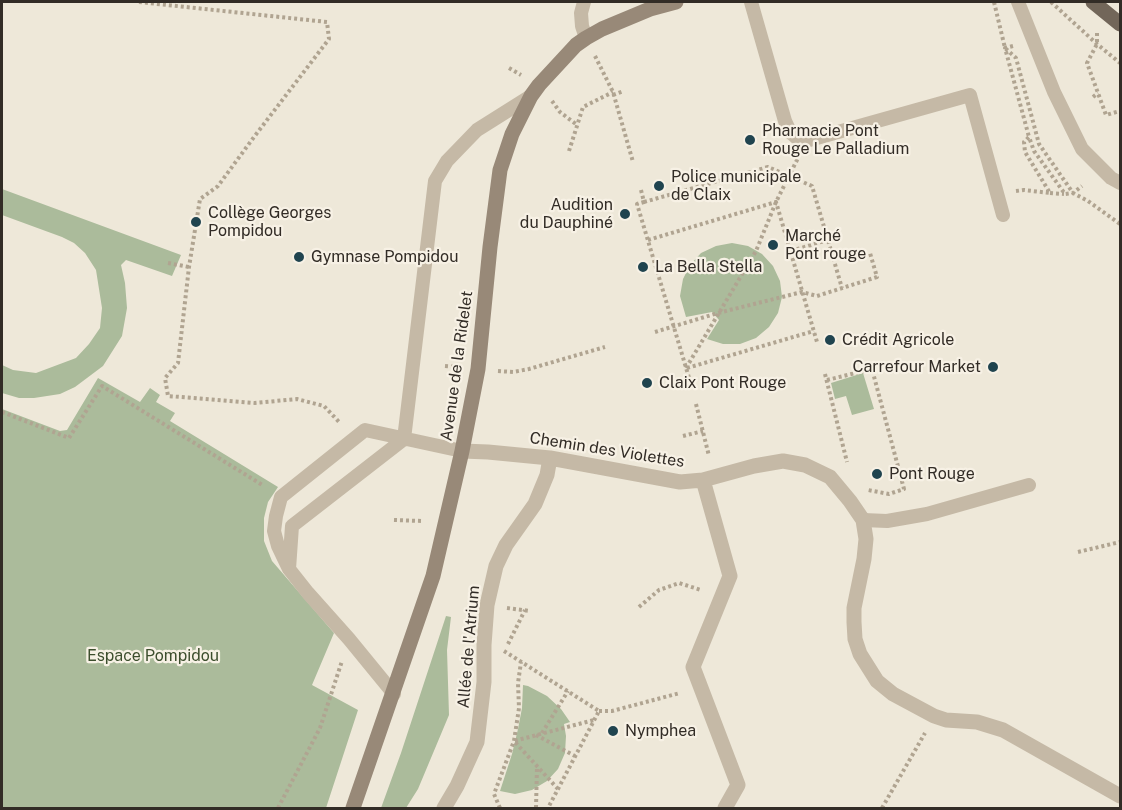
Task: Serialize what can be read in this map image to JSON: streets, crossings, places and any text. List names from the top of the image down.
{
  "streets": {
    "main road": ["Avenue de la Ridelet"],
    "street": ["Chemin des Violettes", "Allée de l'Atrium"]
  },
  "crossings": [
    ["Avenue de la Ridelet", "Chemin des Violettes"],
    ["Chemin des Violettes", "Allée de l'Atrium"]
  ],
  "parks": ["Espace Pompidou"],
  "places": [
    "Pharmacie Pont Rouge Le Palladium",
    "Police municipale de Claix",
    "Audition du Dauphiné",
    "Collège Georges Pompidou",
    "Marché Pont rouge",
    "Gymnase Pompidou",
    "La Bella Stella",
    "Crédit Agricole",
    "Carrefour Market",
    "Claix Pont Rouge",
    "Pont Rouge",
    "Nymphea"
  ]
}
